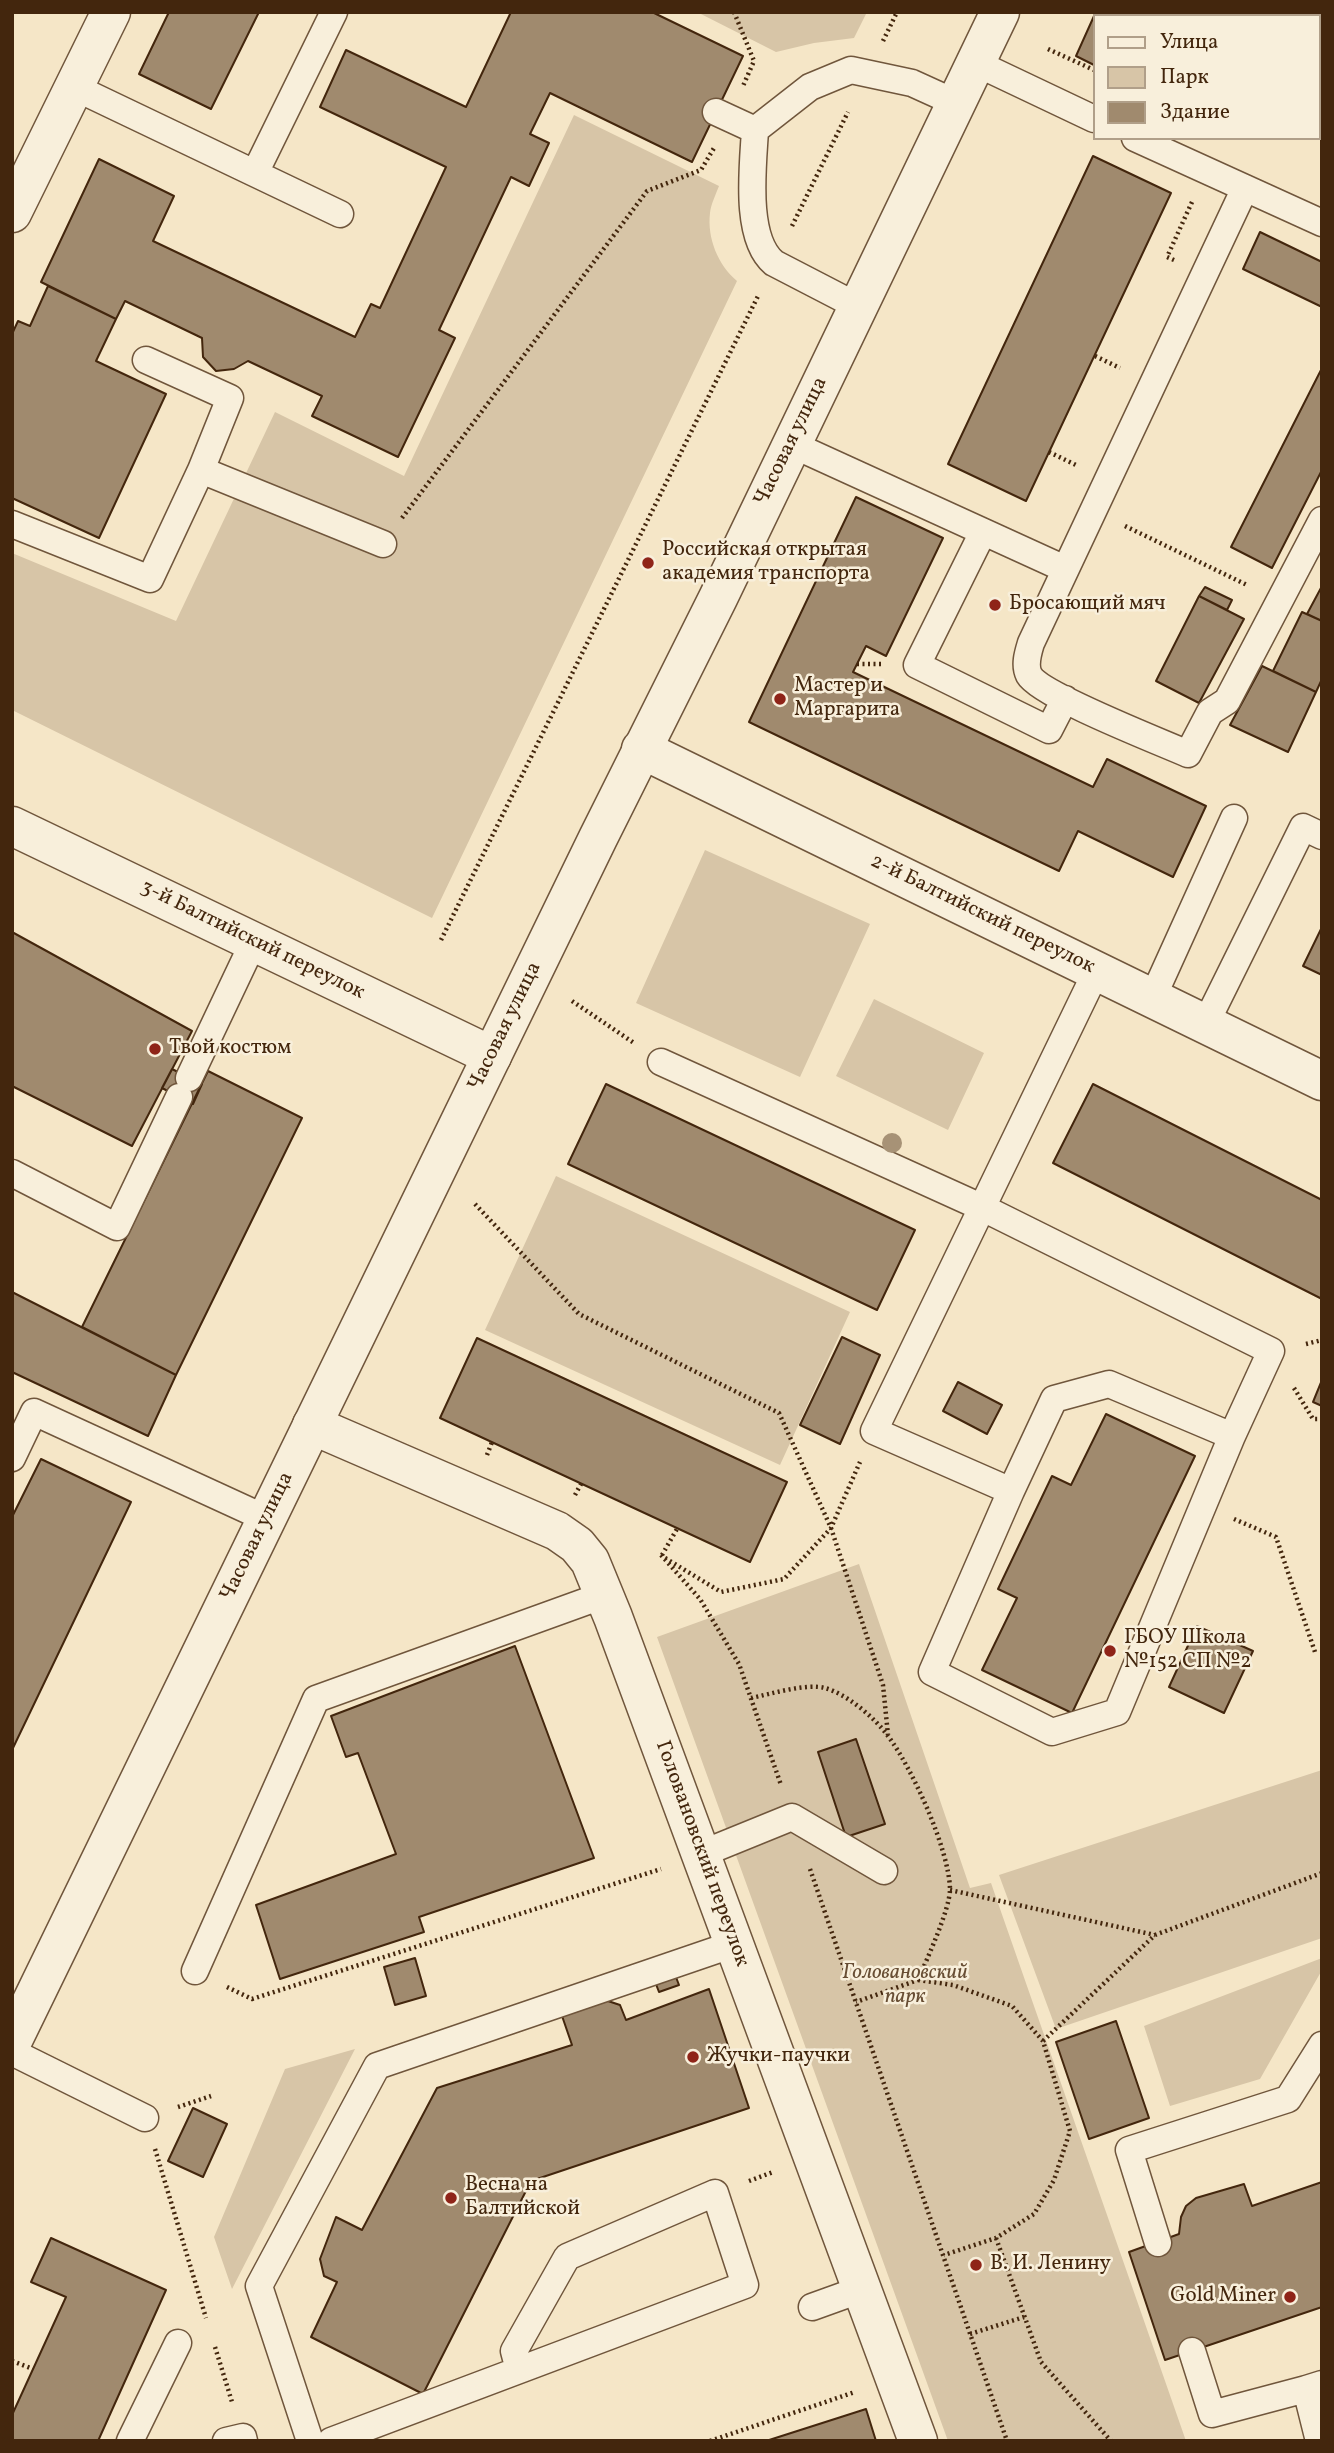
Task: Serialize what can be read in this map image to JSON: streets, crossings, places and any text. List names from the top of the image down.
{
  "streets": {
    "street": [
      "Часовая улица",
      "2-й Балтийский переулок",
      "3-й Балтийский переулок",
      "Головановский переулок"
    ]
  },
  "crossings": [
    ["Часовая улица", "2-й Балтийский переулок"],
    ["Часовая улица", "3-й Балтийский переулок"],
    ["Часовая улица", "Головановский переулок"]
  ],
  "parks": ["Головановский парк"],
  "places": [
    "Российская открытая академия транспорта",
    "Бросающий мяч",
    "Мастер и Маргарита",
    "Твой костюм",
    "ГБОУ Школа №152 СП №2",
    "Жучки-паучки",
    "Весна на Балтийской",
    "В. И. Ленину",
    "Gold Miner"
  ],
  "legend": ["Улица", "Парк", "Здание"]
}
